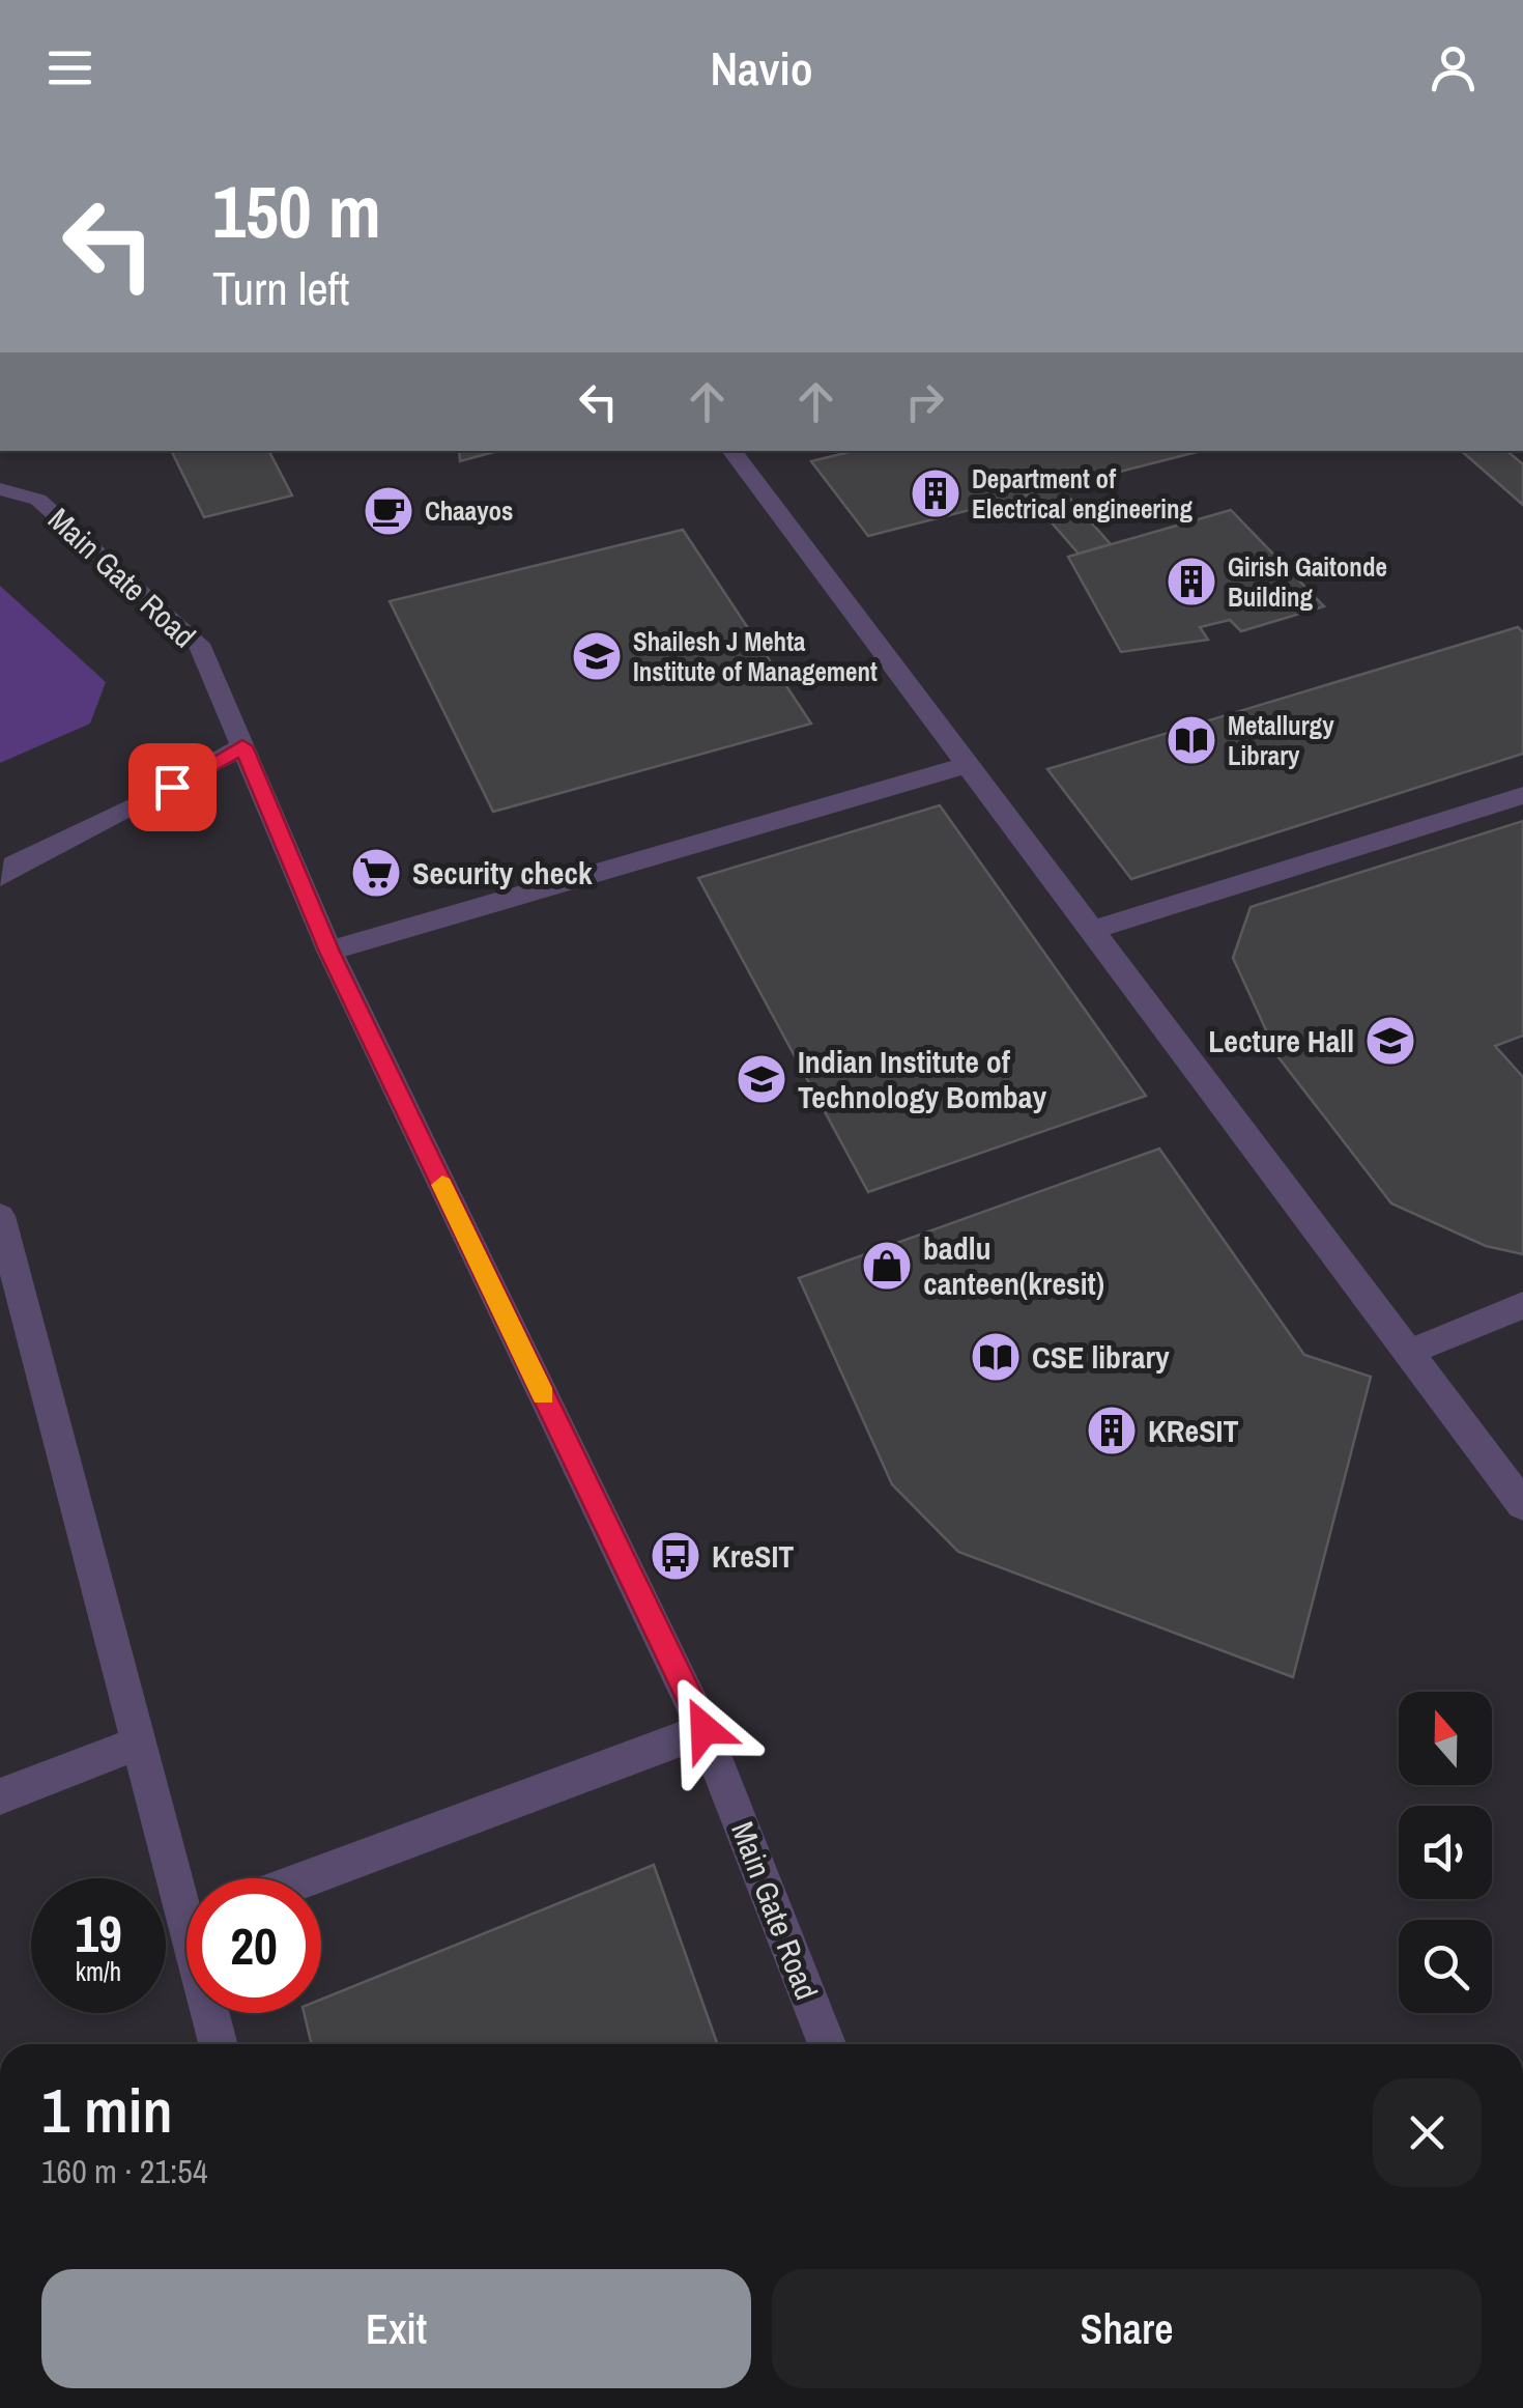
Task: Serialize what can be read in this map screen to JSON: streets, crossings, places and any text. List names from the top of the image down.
{
  "streets": {
    "street": ["Main Gate Road"]
  },
  "places": {
    "building": ["Department of Electrical engineering", "Girish Gaitonde Building", "KReSIT"],
    "cafe": ["Chaayos"],
    "school or university": ["Shailesh J Mehta Institute of Management", "Lecture Hall", "Indian Institute of Technology Bombay"],
    "library": ["Metallurgy Library", "CSE library"],
    "supermarket": ["Security check"],
    "shop": ["badlu canteen(kresit)"],
    "bus stop": ["KreSIT"]
  },
  "north": "top",
  "page": {
    "header": "Navio",
    "turn": ["150 m", "Turn left"],
    "speed": "19 km/h",
    "limit": "20",
    "heading": ["1 min", "160 m · 21:54"],
    "buttons": ["Exit", "Share"]
  }
}
